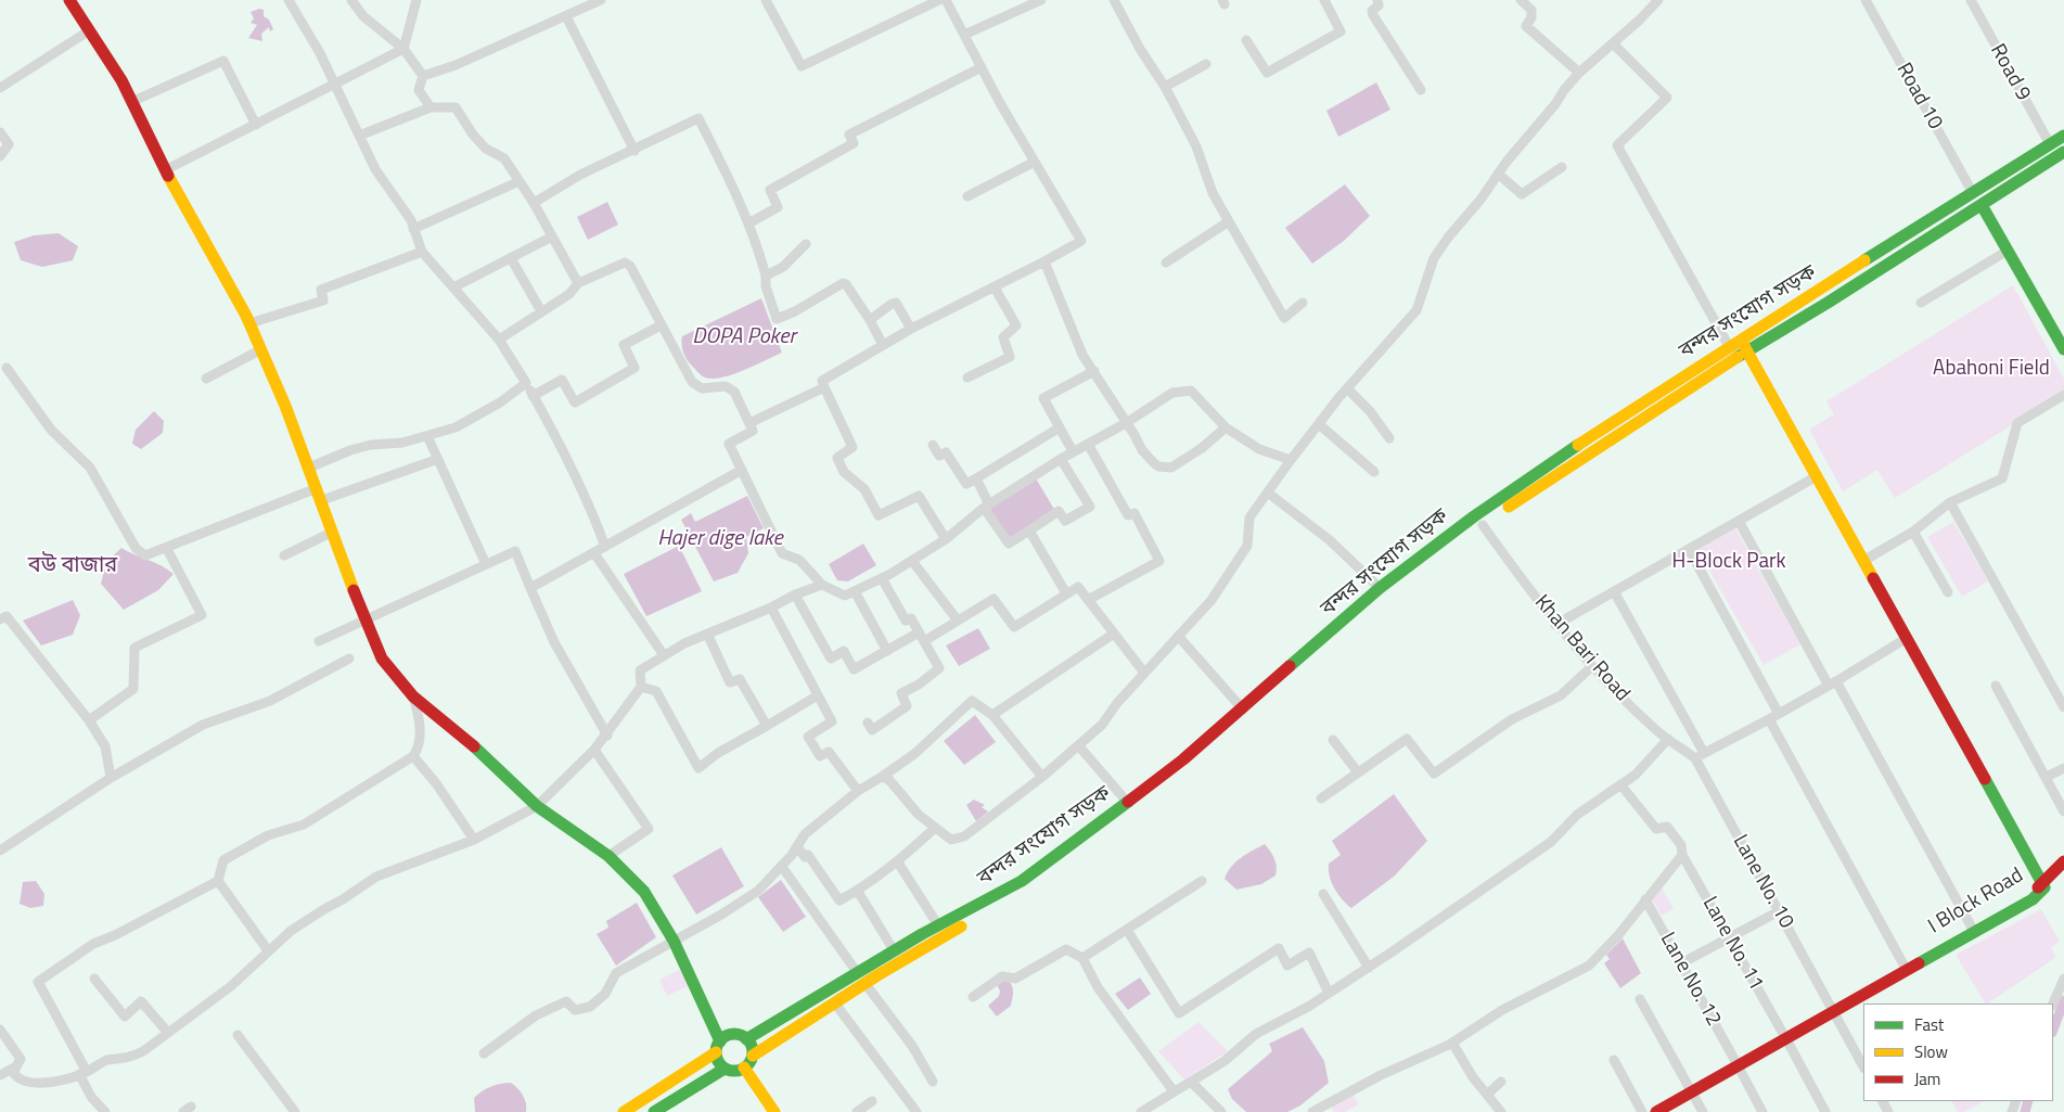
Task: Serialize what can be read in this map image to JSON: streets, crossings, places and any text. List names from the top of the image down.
{
  "streets": {
    "main road": ["বন্দর সংযোগ সড়ক", "I Block Road"],
    "street": [
      "Road 9",
      "Road 10",
      "Khan Bari Road",
      "Lane No. 10",
      "Lane No. 11",
      "Lane No. 12"
    ]
  },
  "crossings": [
    ["Road 9", "বন্দর সংযোগ সড়ক"],
    ["Road 10", "বন্দর সংযোগ সড়ক"],
    ["বন্দর সংযোগ সড়ক", "Khan Bari Road"],
    ["Khan Bari Road", "Lane No. 10"],
    ["Lane No. 10", "I Block Road"],
    ["I Block Road", "Lane No. 11"],
    ["I Block Road", "Lane No. 12"]
  ],
  "districts": ["বউ বাজার"],
  "water": ["DOPA Poker", "Hajer dige lake"],
  "parks": ["Abahoni Field", "H-Block Park"],
  "legend": ["Fast", "Slow", "Jam"]
}
